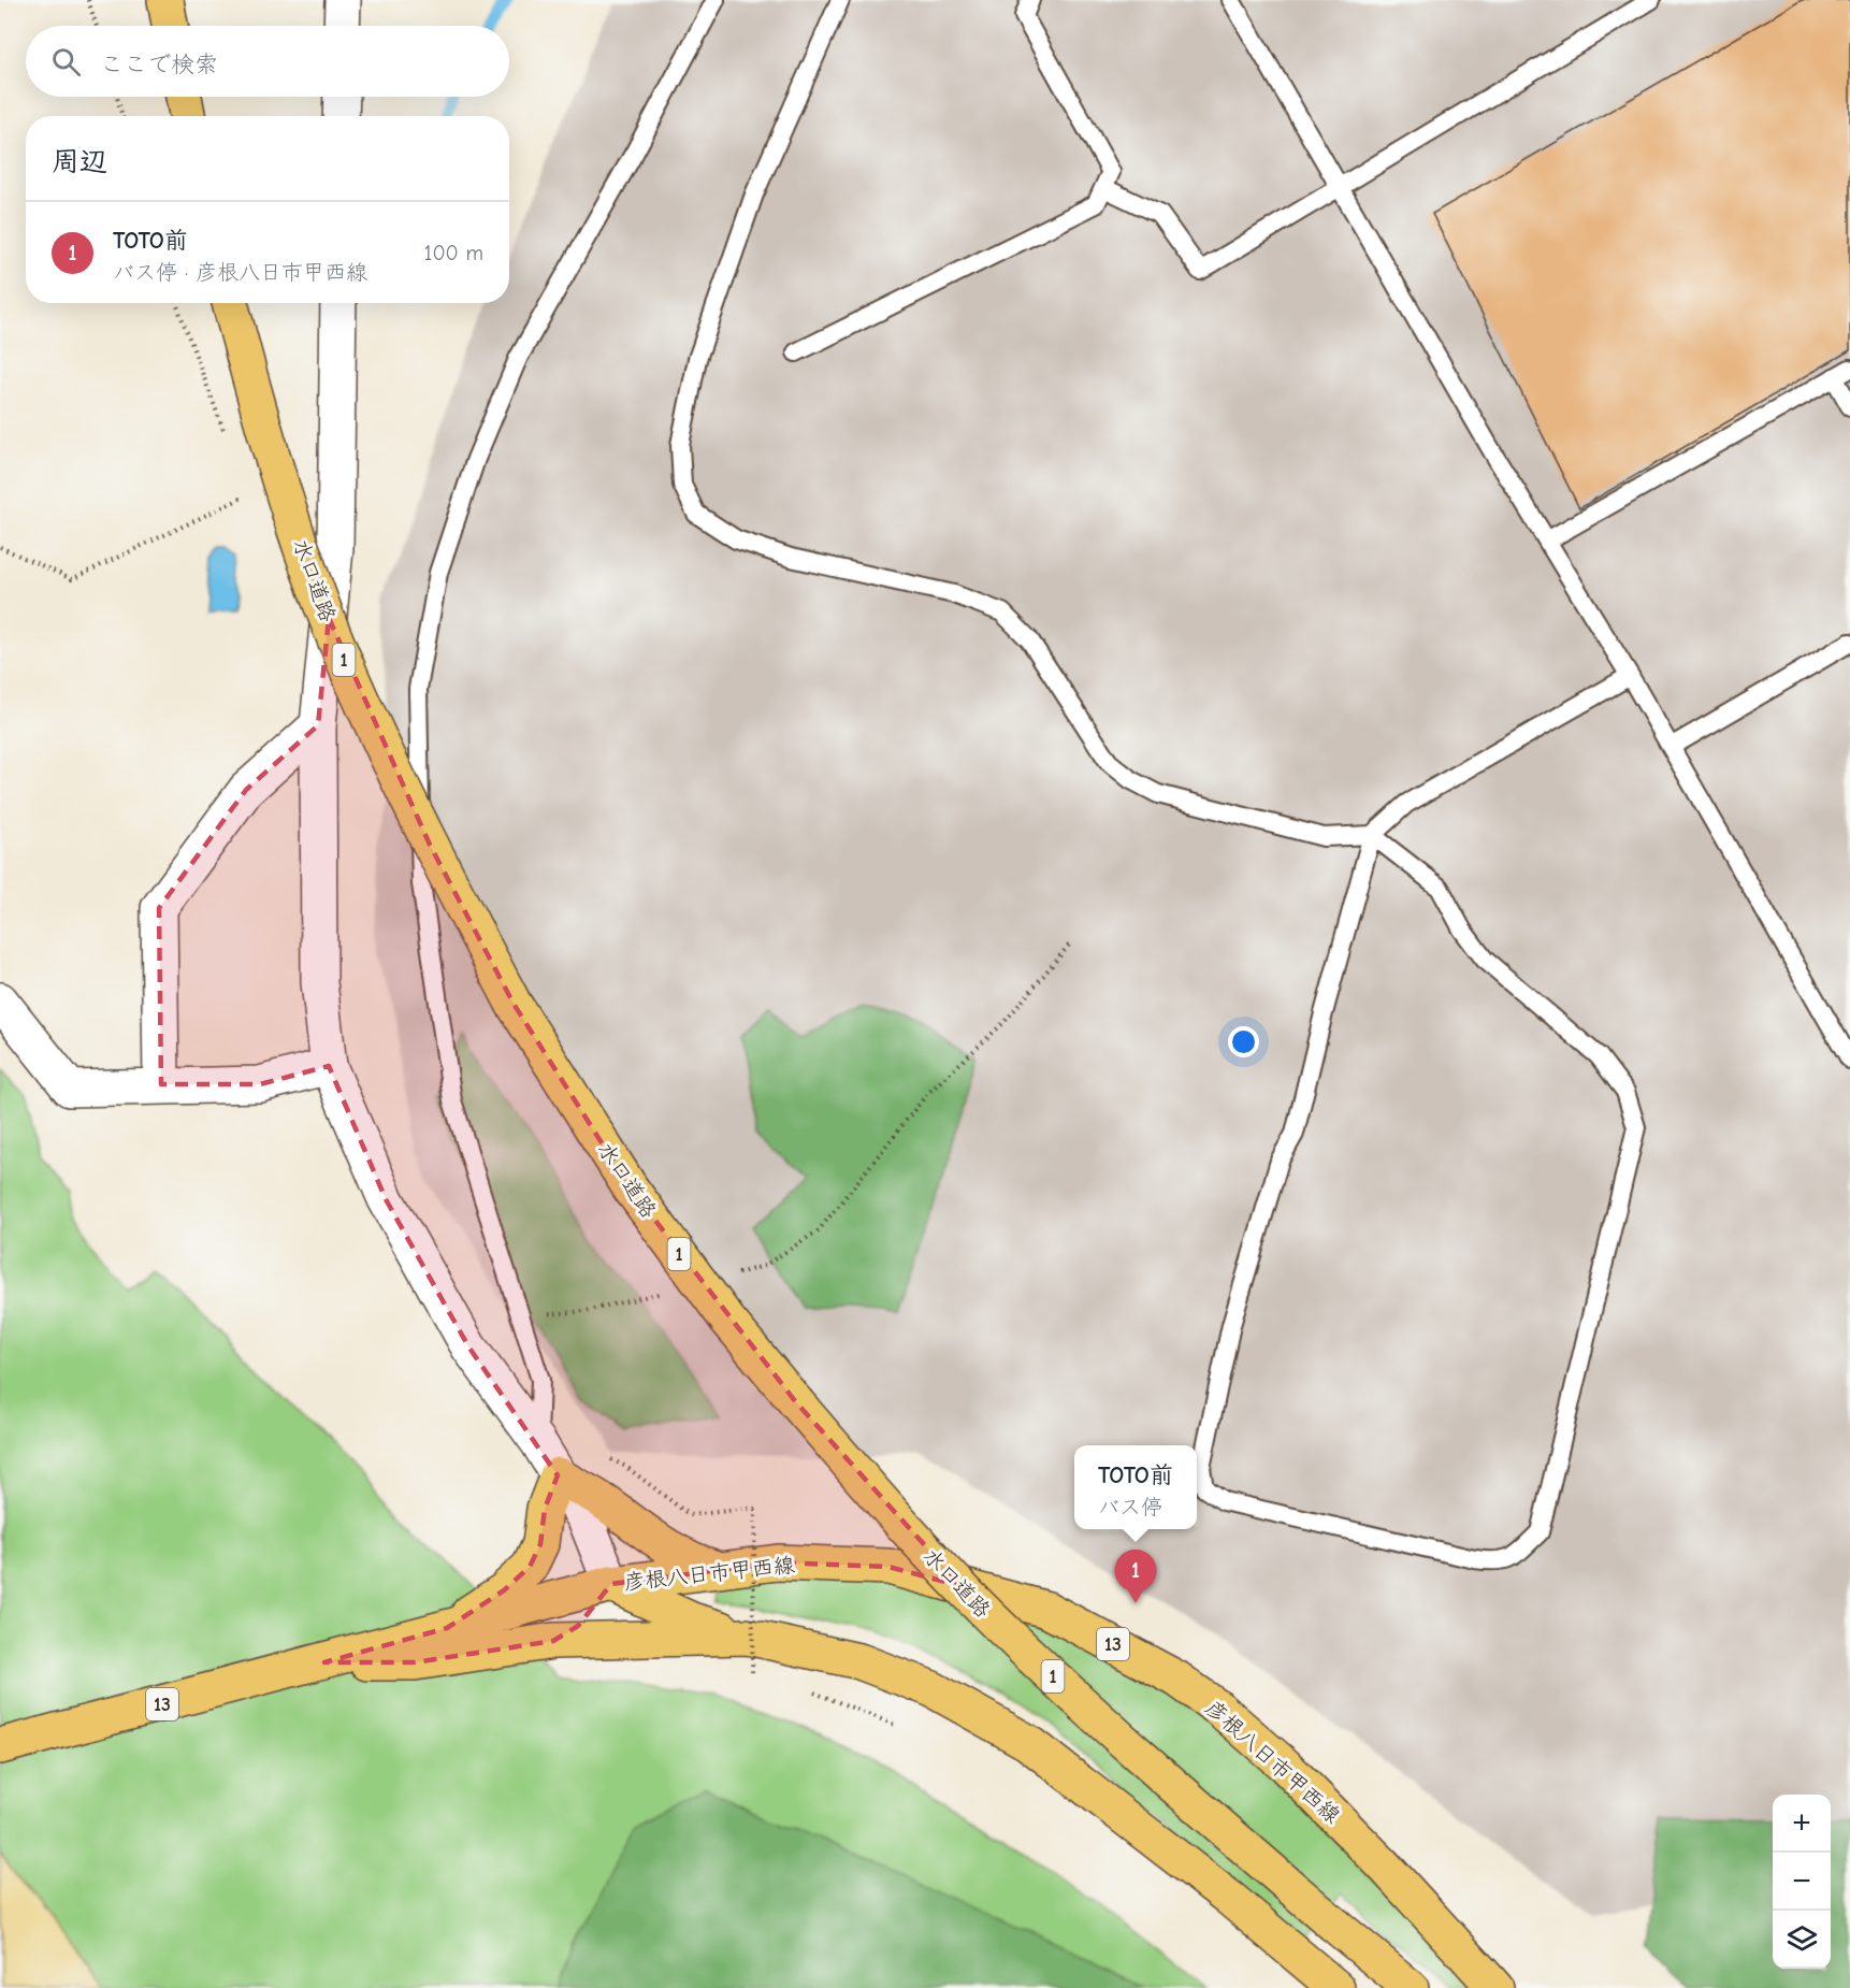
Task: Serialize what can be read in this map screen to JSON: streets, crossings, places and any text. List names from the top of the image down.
{
  "streets": {
    "main road": [
      "水口道路",
      "1",
      "彦根八日市甲西線",
      "13"
    ]
  },
  "crossings": [
    ["彦根八日市甲西線", "13"]
  ],
  "page": {
    "search": "ここで検索",
    "heading": "周辺",
    "list": [
      {
        "mark": "1",
        "name": "TOTO前",
        "note": "バス停 · 彦根八日市甲西線",
        "value": "100 m"
      }
    ],
    "popup": ["TOTO前", "バス停"],
    "pins": "1",
    "map_buttons": ["+", "−"]
  }
}
